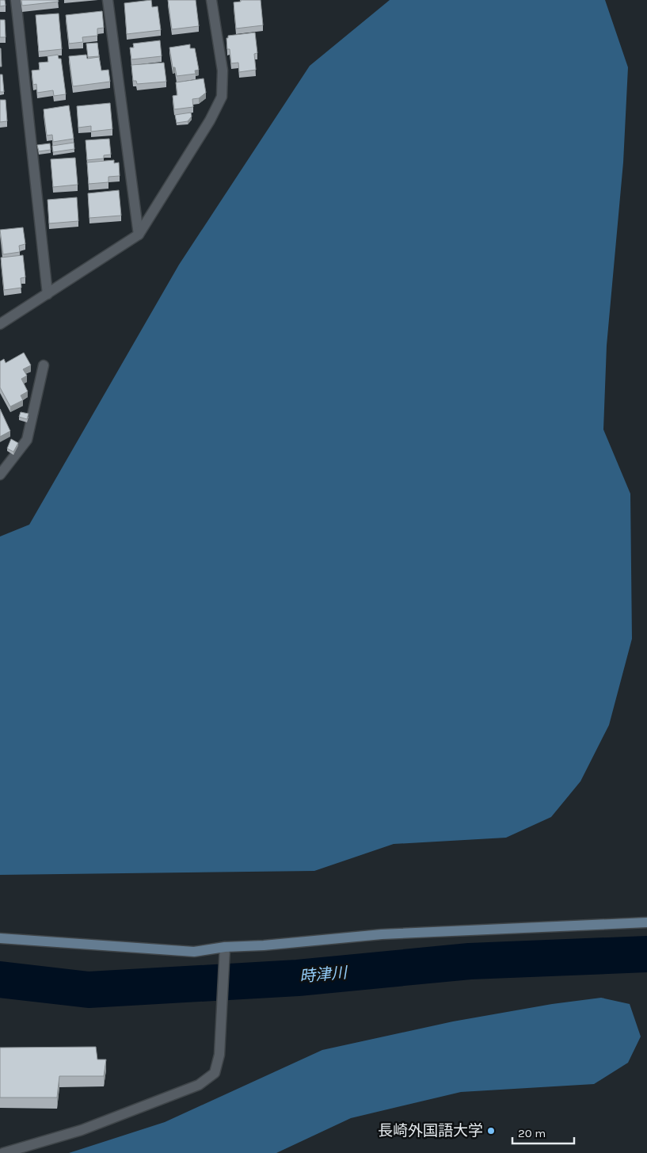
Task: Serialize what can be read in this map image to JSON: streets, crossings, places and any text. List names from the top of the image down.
{
  "water": ["時津川"],
  "places": ["長崎外国語大学"],
  "scale_bar": "20 m"
}
